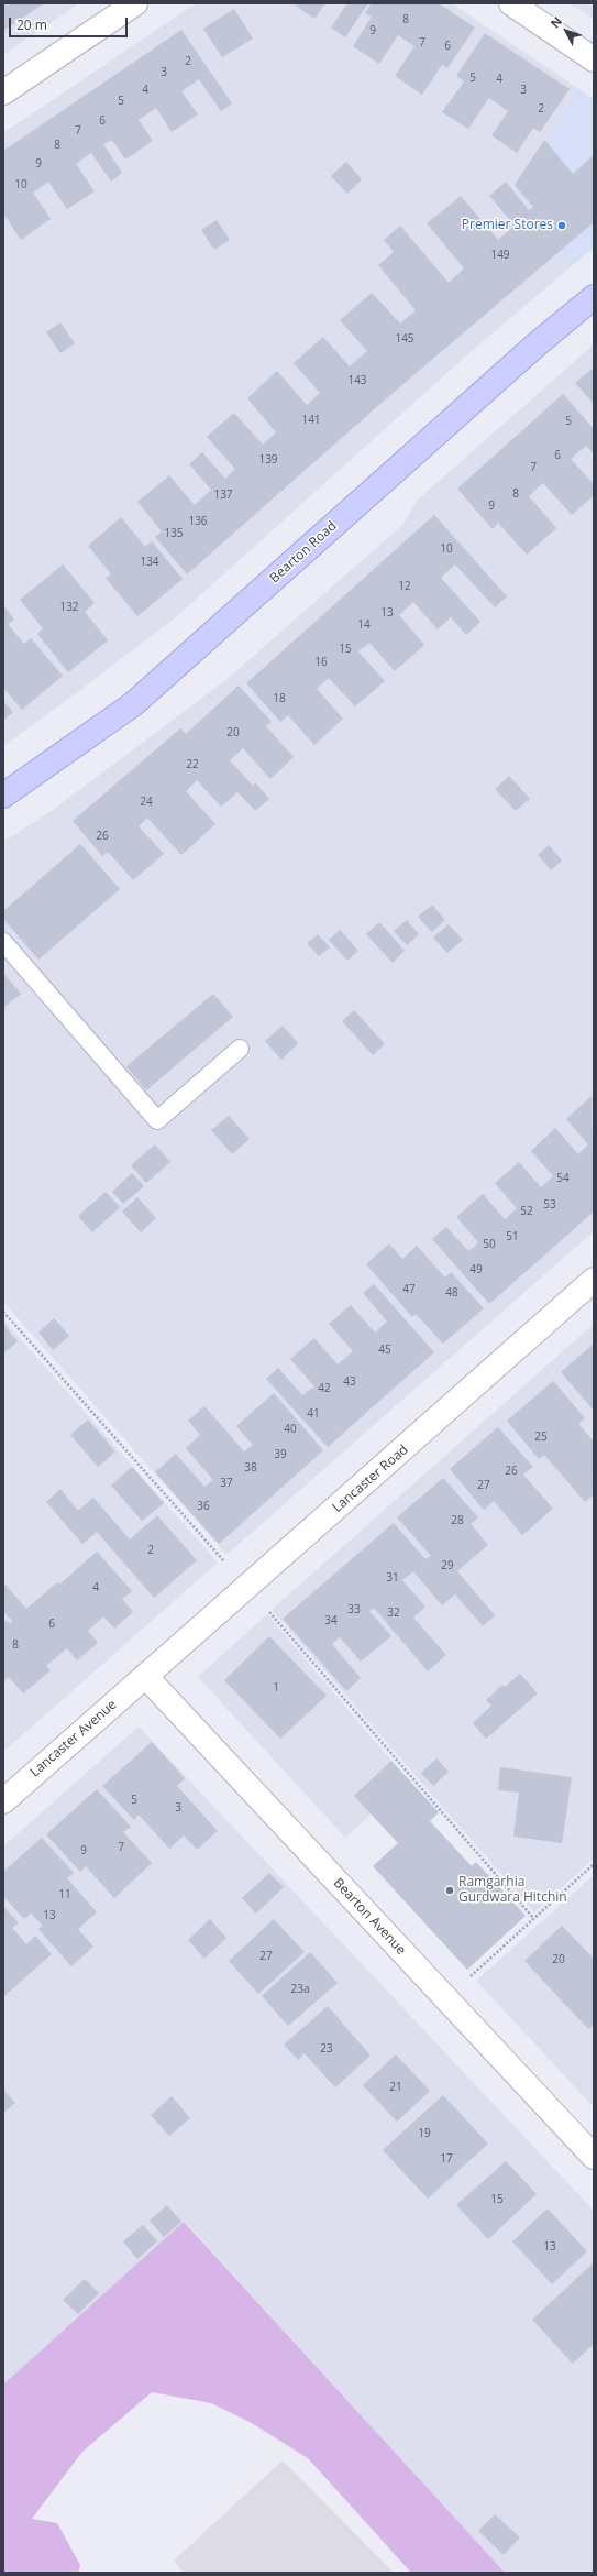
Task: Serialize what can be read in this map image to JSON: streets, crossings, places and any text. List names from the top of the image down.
{
  "streets": {
    "street": [
      "Bearton Road",
      "Lancaster Road",
      "Lancaster Avenue",
      "Bearton Avenue"
    ]
  },
  "crossings": [
    ["Lancaster Road", "Lancaster Avenue"],
    ["Lancaster Road", "Bearton Avenue"],
    ["Lancaster Avenue", "Bearton Avenue"]
  ],
  "places": ["Premier Stores", "Ramgarhia Gurdwara Hitchin"],
  "house_numbers": [
    "8",
    "9",
    "7",
    "6",
    "2",
    "3",
    "5",
    "4",
    "4",
    "3",
    "5",
    "2",
    "6",
    "7",
    "8",
    "9",
    "10",
    "149",
    "145",
    "143",
    "141",
    "5",
    "6",
    "139",
    "7",
    "8",
    "137",
    "9",
    "136",
    "135",
    "10",
    "134",
    "12",
    "132",
    "13",
    "14",
    "15",
    "16",
    "18",
    "20",
    "22",
    "24",
    "26",
    "54",
    "53",
    "52",
    "51",
    "50",
    "49",
    "47",
    "48",
    "45",
    "43",
    "42",
    "41",
    "40",
    "25",
    "39",
    "38",
    "26",
    "37",
    "27",
    "36",
    "28",
    "2",
    "29",
    "31",
    "4",
    "33",
    "32",
    "34",
    "6",
    "8",
    "1",
    "5",
    "3",
    "7",
    "9",
    "11",
    "13",
    "27",
    "20",
    "23a",
    "23",
    "21",
    "19",
    "17",
    "15",
    "13"
  ],
  "scale_bar": "20 m",
  "north": "top left"
}
